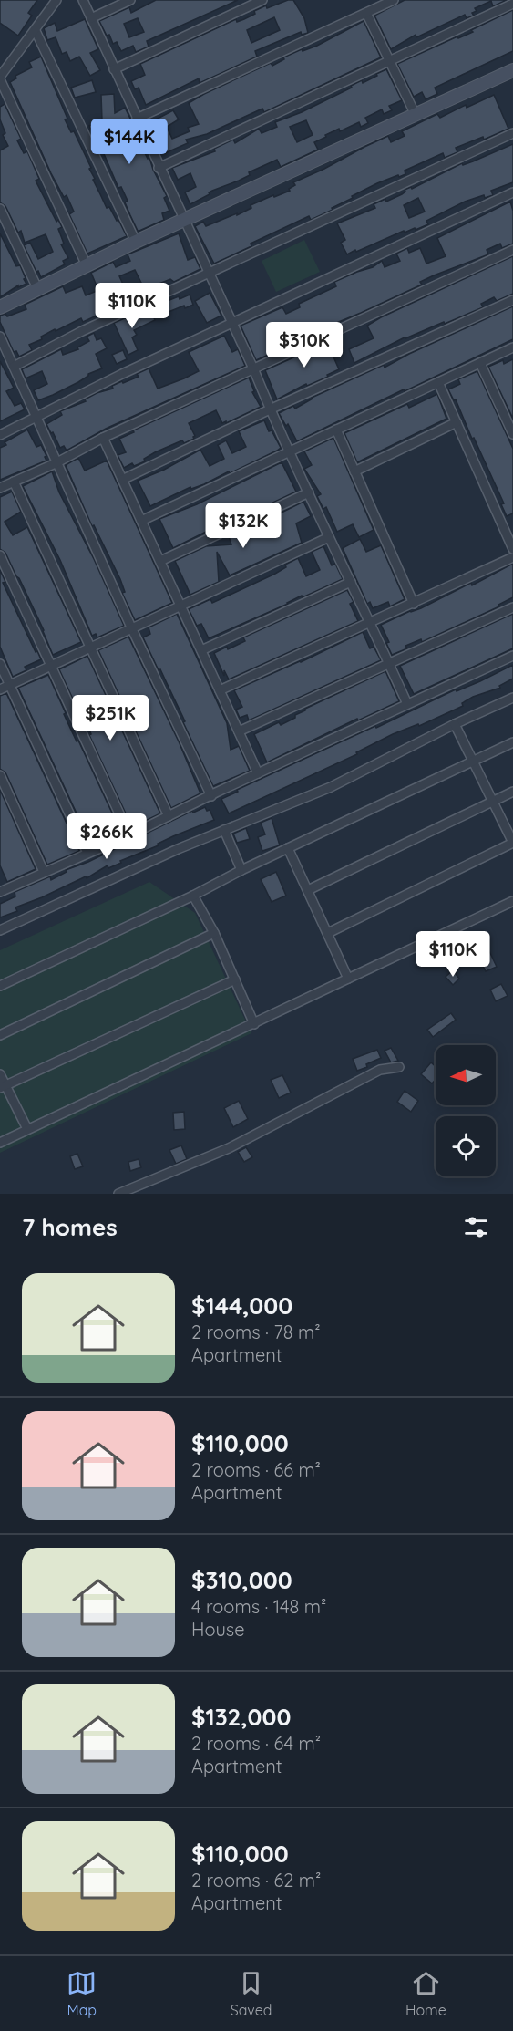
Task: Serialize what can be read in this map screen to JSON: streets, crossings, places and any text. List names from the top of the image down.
{
  "north": "left",
  "page": {
    "price": [
      "$144K",
      "$110K",
      "$310K",
      "$132K",
      "$251K",
      "$266K",
      "$110K"
    ],
    "heading": "7 homes",
    "list": [
      {
        "name": "$144,000",
        "note": "2 rooms · 78 m² · Apartment"
      },
      {
        "name": "$110,000",
        "note": "2 rooms · 66 m² · Apartment"
      },
      {
        "name": "$310,000",
        "note": "4 rooms · 148 m² · House"
      },
      {
        "name": "$132,000",
        "note": "2 rooms · 64 m² · Apartment"
      },
      {
        "name": "$110,000",
        "note": "2 rooms · 62 m² · Apartment"
      }
    ],
    "tabs": ["Map", "Saved", "Home"]
  }
}
